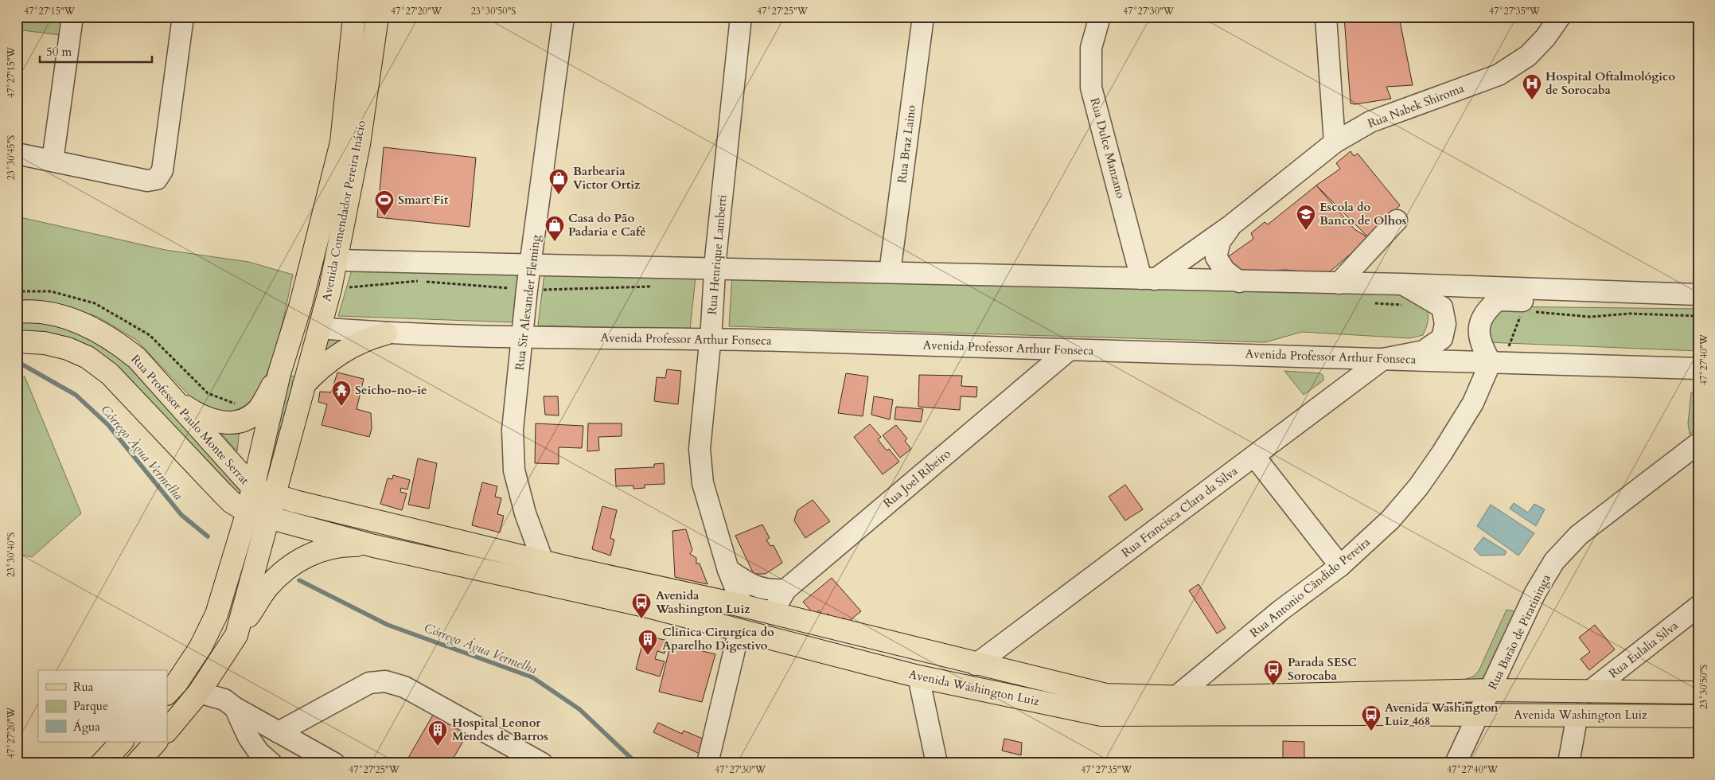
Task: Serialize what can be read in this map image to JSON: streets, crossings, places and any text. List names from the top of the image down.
{
  "streets": {
    "main road": ["Avenida Comendador Pereira Inácio", "Rua Professor Paulo Monte Serrat", "Avenida Washington Luiz"],
    "street": [
      "Rua Nabek Shiroma",
      "Rua Braz Laino",
      "Rua Dulce Manzano",
      "Rua Henrique Lamberti",
      "Rua Sir Alexander Fleming",
      "Avenida Professor Arthur Fonseca",
      "Rua Joel Ribeiro",
      "Rua Francisca Clara da Silva",
      "Rua Antonio Cândido Pereira",
      "Rua Barão de Piratininga",
      "Rua Eulalia Silva"
    ]
  },
  "crossings": [
    ["Rua Nabek Shiroma", "Rua Dulce Manzano"],
    ["Avenida Comendador Pereira Inácio", "Avenida Professor Arthur Fonseca"],
    ["Avenida Comendador Pereira Inácio", "Rua Professor Paulo Monte Serrat"],
    ["Avenida Comendador Pereira Inácio", "Avenida Washington Luiz"],
    ["Rua Henrique Lamberti", "Avenida Professor Arthur Fonseca"],
    ["Rua Henrique Lamberti", "Avenida Washington Luiz"],
    ["Rua Sir Alexander Fleming", "Avenida Professor Arthur Fonseca"],
    ["Rua Sir Alexander Fleming", "Avenida Washington Luiz"],
    ["Avenida Professor Arthur Fonseca", "Rua Joel Ribeiro"],
    ["Avenida Professor Arthur Fonseca", "Rua Francisca Clara da Silva"],
    ["Avenida Professor Arthur Fonseca", "Rua Antonio Cândido Pereira"],
    ["Rua Professor Paulo Monte Serrat", "Avenida Washington Luiz"],
    ["Rua Joel Ribeiro", "Avenida Washington Luiz"],
    ["Rua Francisca Clara da Silva", "Avenida Washington Luiz"],
    ["Rua Antonio Cândido Pereira", "Avenida Washington Luiz"],
    ["Rua Barão de Piratininga", "Avenida Washington Luiz"],
    ["Rua Eulalia Silva", "Avenida Washington Luiz"]
  ],
  "water": ["Córrego Àgua Vermelha", "Córrego Água Vermelha"],
  "places": {
    "hospital": ["Hospital Oftalmológico de Sorocaba"],
    "shop": ["Barbearia Victor Ortiz", "Casa do Pão Padaria e Café"],
    "sports": ["Smart Fit"],
    "school or university": ["Escola do Banco de Olhos"],
    "temple": ["Seicho-no-ie"],
    "bus stop": ["Avenida Washington Luiz", "Parada SESC Sorocaba", "Avenida Washington Luiz 468"],
    "building": ["Clinica Cirurgíca do Aparelho Digestivo", "Hospital Leonor Mendes de Barros"]
  },
  "legend": ["Rua", "Parque", "Água"],
  "scale_bar": "50 m",
  "coordinates": [
    "47°27'15\"W",
    "47°27'20\"W",
    "23°30'50\"S",
    "47°27'25\"W",
    "47°27'30\"W",
    "47°27'35\"W",
    "23°30'45\"S",
    "47°27'40\"W",
    "23°30'40\"S"
  ]
}
